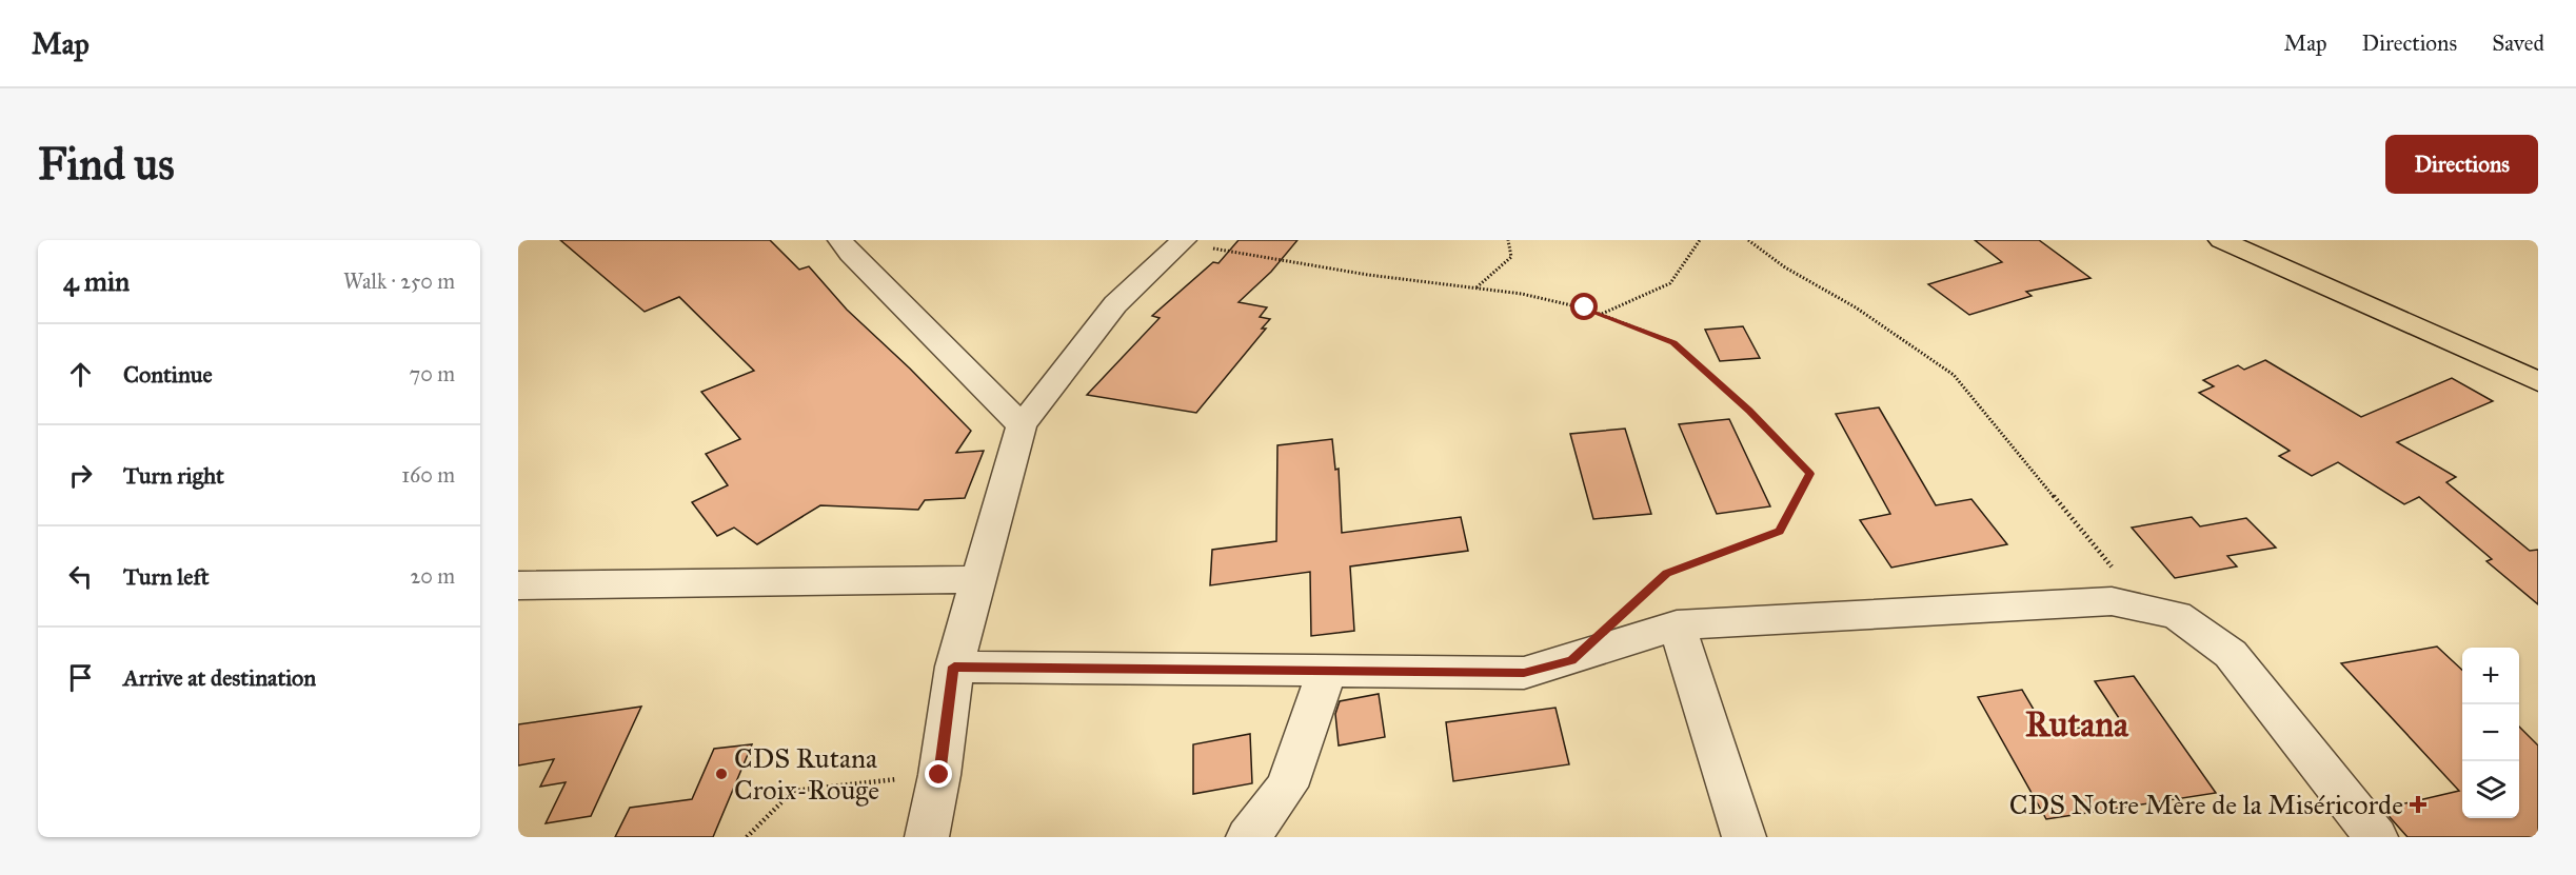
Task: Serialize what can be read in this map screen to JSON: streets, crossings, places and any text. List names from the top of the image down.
{
  "districts": ["Rutana"],
  "places": {
    "other": ["CDS Rutana Croix-Rouge"],
    "health": ["CDS Notre Mère de la Miséricorde"]
  },
  "page": {
    "header": "Map",
    "nav": ["Map", "Directions", "Saved"],
    "buttons": "Directions",
    "title": "Find us",
    "heading": ["4 min", "Walk · 250 m"],
    "list": [
      ["Continue", "70 m"],
      ["Turn right", "160 m"],
      ["Turn left", "20 m"],
      "Arrive at destination"
    ],
    "map_buttons": ["+", "−"]
  }
}
